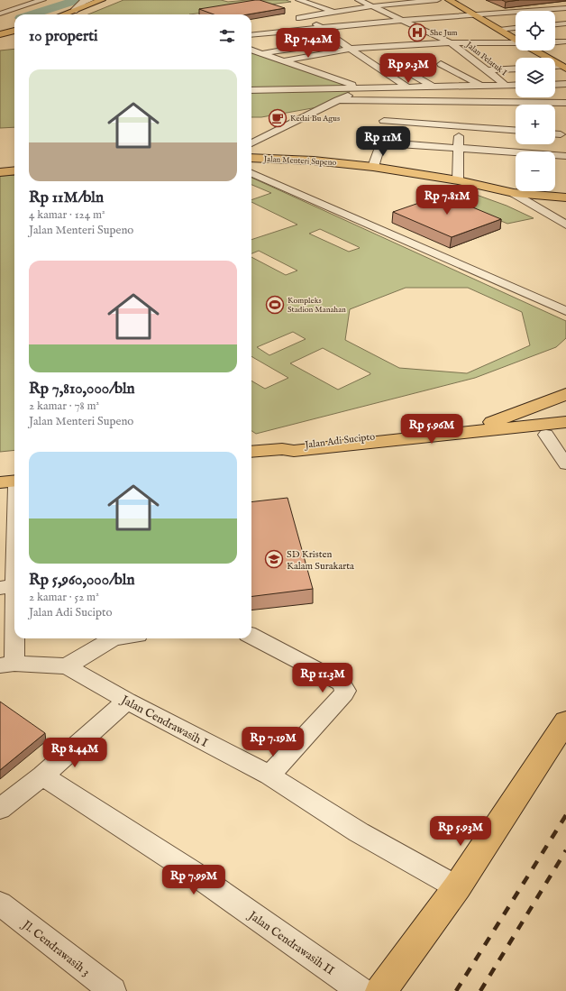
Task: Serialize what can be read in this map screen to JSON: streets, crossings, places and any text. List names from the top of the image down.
{
  "streets": {
    "main road": ["Jalan Menteri Supeno", "Jalan Adi Sucipto"],
    "street": [
      "Jalan Pelatuk I",
      "Jalan Cendrawasih I",
      "Jalan Cendrawasih II",
      "Jl. Cendrawasih 3"
    ]
  },
  "places": {
    "hospital": ["She Jum"],
    "cafe": ["Kedai Bu Agus"],
    "sports": ["Kompleks Stadion Manahan"],
    "school or university": ["SD Kristen Kalam Surakarta"]
  },
  "page": {
    "map_buttons": ["+", "−"],
    "heading": "10 properti",
    "price": [
      "Rp 7.42M",
      "Rp 9.3M",
      "Rp 11M",
      "Rp 7.81M",
      "Rp 5.96M",
      "Rp 11.3M",
      "Rp 7.19M",
      "Rp 8.44M",
      "Rp 5.93M",
      "Rp 7.99M"
    ],
    "list": [
      {
        "name": "Rp 11M/bln",
        "note": "4 kamar · 124 m² · Jalan Menteri Supeno"
      },
      {
        "name": "Rp 7,810,000/bln",
        "note": "2 kamar · 78 m² · Jalan Menteri Supeno"
      },
      {
        "name": "Rp 5,960,000/bln",
        "note": "2 kamar · 52 m² · Jalan Adi Sucipto"
      }
    ]
  }
}
